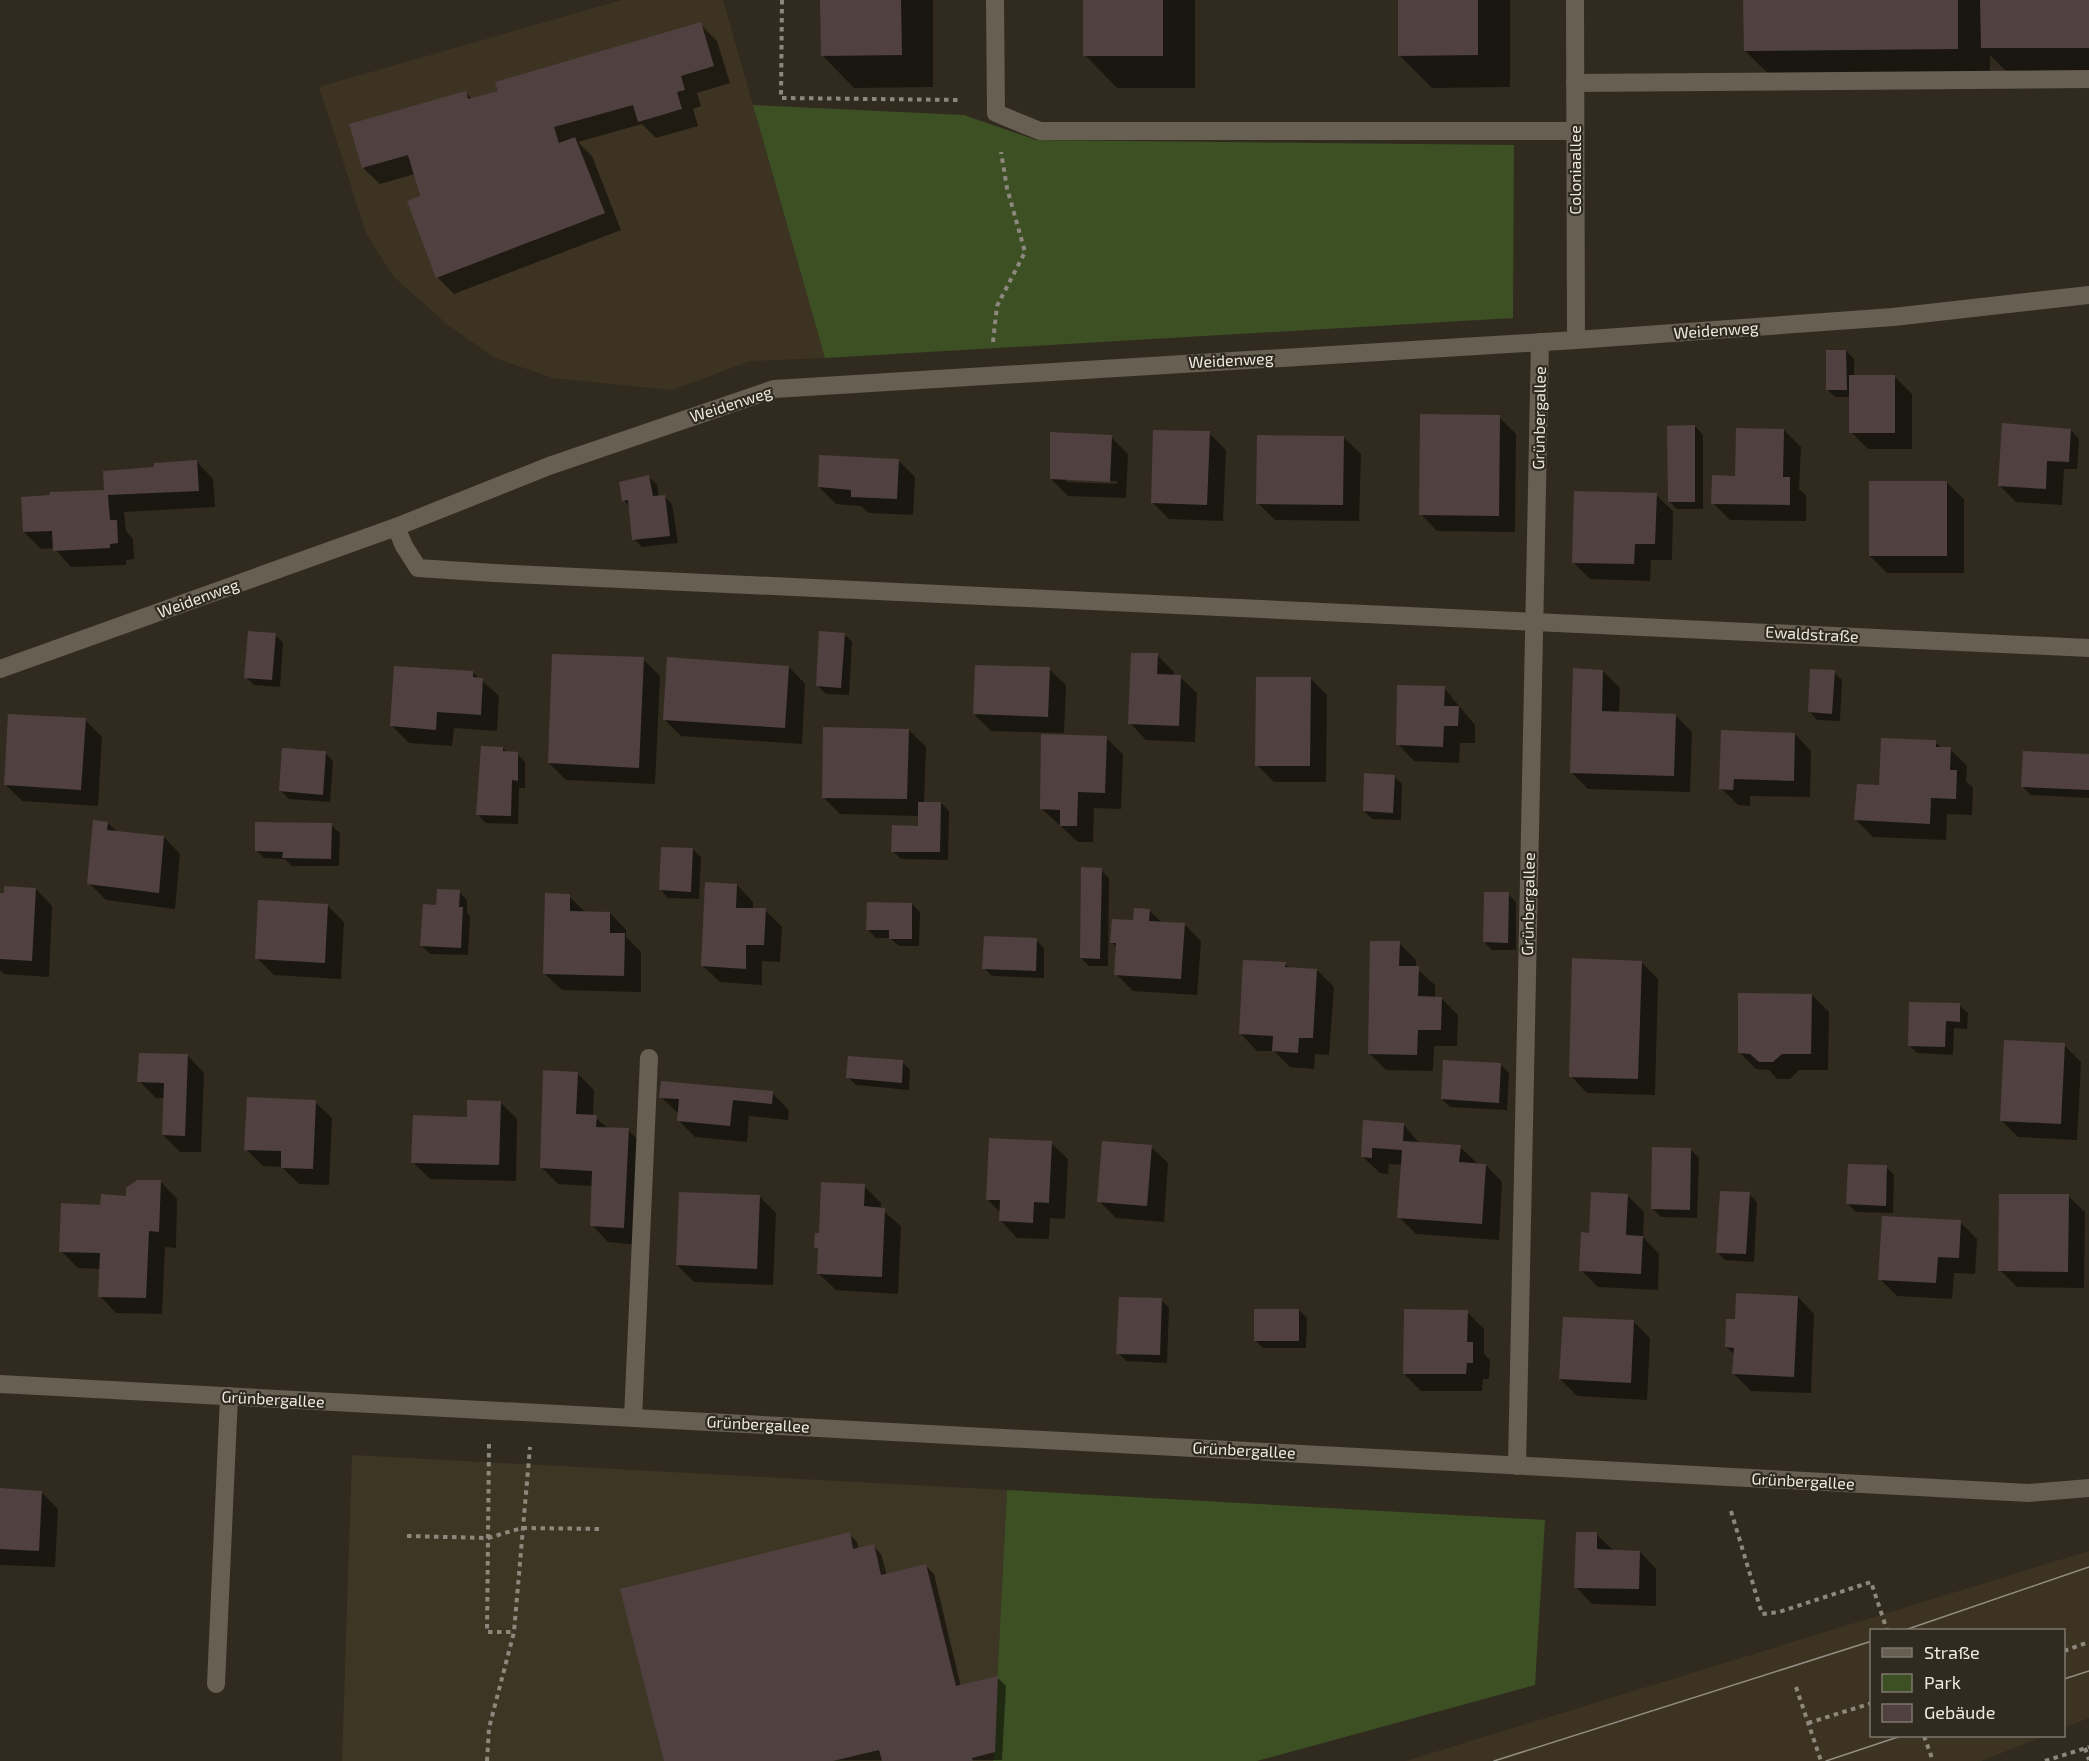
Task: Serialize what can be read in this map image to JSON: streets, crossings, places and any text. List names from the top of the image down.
{
  "streets": {
    "street": [
      "Coloniaallee",
      "Weidenweg",
      "Grünbergallee",
      "Ewaldstraße"
    ]
  },
  "crossings": [
    ["Coloniaallee", "Weidenweg"],
    ["Weidenweg", "Grünbergallee"],
    ["Grünbergallee", "Ewaldstraße"]
  ],
  "legend": ["Straße", "Park", "Gebäude"]
}
